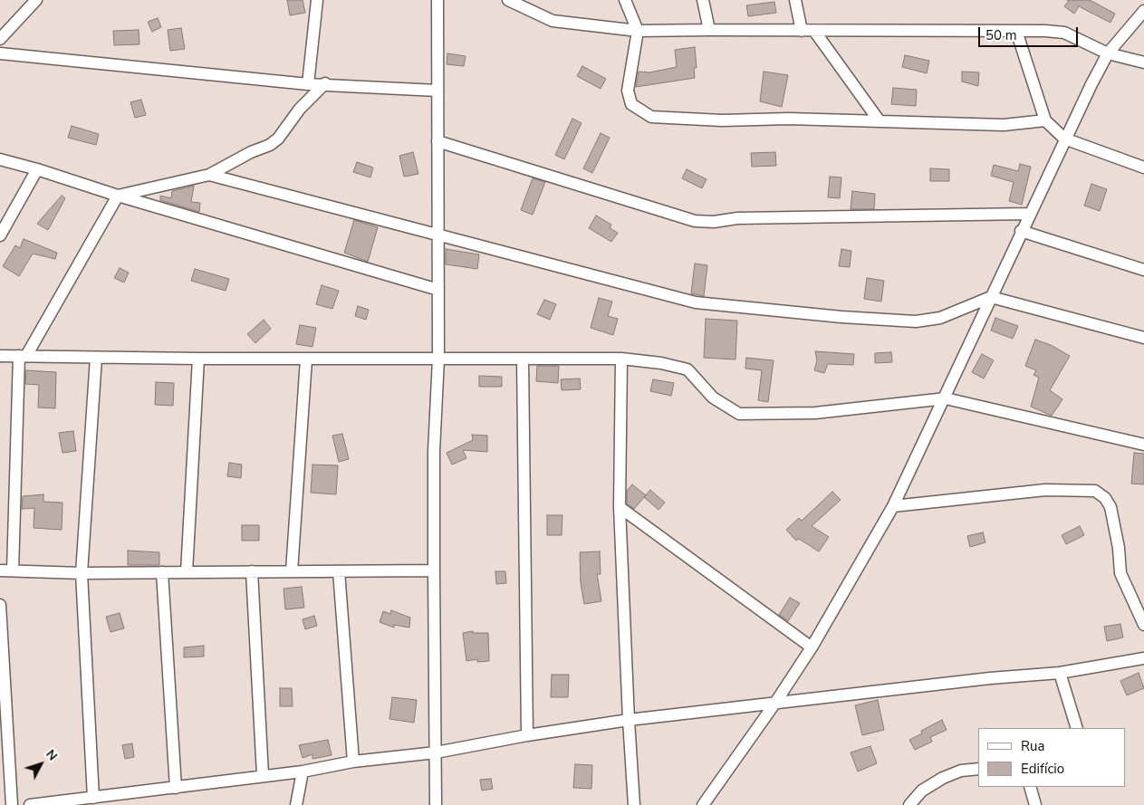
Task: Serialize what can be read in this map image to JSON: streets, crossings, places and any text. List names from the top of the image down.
{
  "legend": ["Rua", "Edifício"],
  "scale_bar": "50 m",
  "north": "top right"
}
